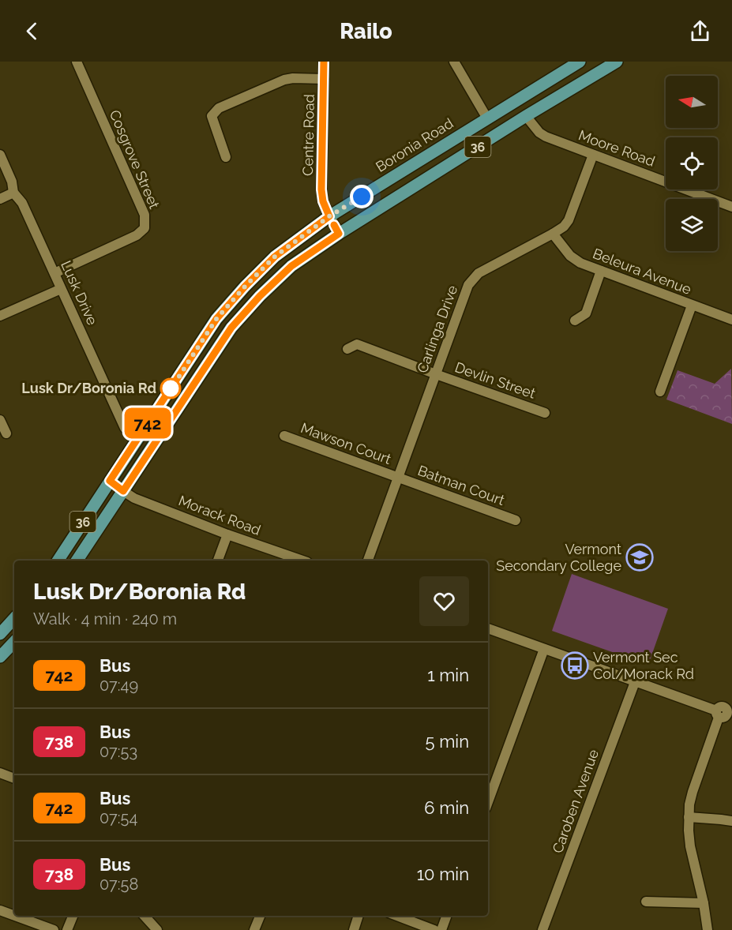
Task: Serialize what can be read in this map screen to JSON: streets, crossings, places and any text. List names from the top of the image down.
{
  "streets": {
    "main road": ["Boronia Road", "36"],
    "street": [
      "Centre Road",
      "Moore Road",
      "Cosgrove Street",
      "Beleura Avenue",
      "Lusk Drive",
      "Carlinga Drive",
      "Devlin Street",
      "Mawson Court",
      "Batman Court",
      "Morack Road",
      "Caroben Avenue"
    ]
  },
  "crossings": [
    ["Centre Road", "Boronia Road"],
    ["Centre Road", "36"],
    ["Boronia Road", "Lusk Drive"],
    ["36", "Moore Road"],
    ["36", "Morack Road"],
    ["Moore Road", "Carlinga Drive"],
    ["Cosgrove Street", "Lusk Drive"],
    ["Beleura Avenue", "Carlinga Drive"],
    ["Carlinga Drive", "Devlin Street"],
    ["Carlinga Drive", "Mawson Court"],
    ["Carlinga Drive", "Batman Court"],
    ["Mawson Court", "Batman Court"]
  ],
  "places": {
    "other": ["Lusk Dr/Boronia Rd"],
    "school or university": ["Vermont Secondary College"],
    "bus stop": ["Vermont Sec Col/Morack Rd"]
  },
  "lines": ["bus line 742"],
  "north": "left",
  "page": {
    "header": "Railo",
    "on_map": "742",
    "heading": ["Lusk Dr/Boronia Rd", "Walk · 4 min · 240 m"],
    "list": [
      {
        "mark": "742",
        "name": "Bus",
        "note": "07:49",
        "value": "1 min"
      },
      {
        "mark": "738",
        "name": "Bus",
        "note": "07:53",
        "value": "5 min"
      },
      {
        "mark": "742",
        "name": "Bus",
        "note": "07:54",
        "value": "6 min"
      },
      {
        "mark": "738",
        "name": "Bus",
        "note": "07:58",
        "value": "10 min"
      }
    ]
  }
}
